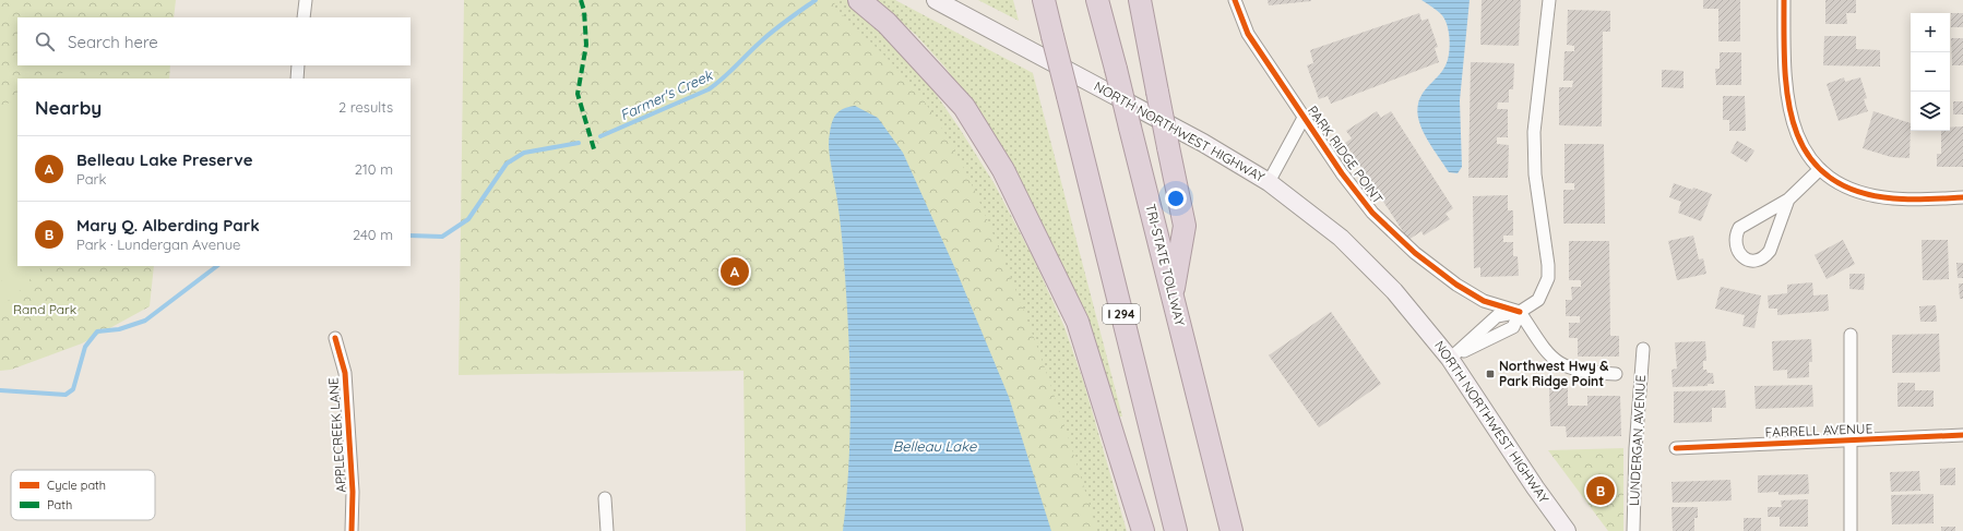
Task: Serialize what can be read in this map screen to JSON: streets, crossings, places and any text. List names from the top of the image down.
{
  "streets": {
    "highway": ["TRI-STATE TOLLWAY", "I 294"],
    "main road": ["NORTH NORTHWEST HIGHWAY"],
    "street": [
      "PARK RIDGE POINT",
      "FARRELL AVENUE",
      "APPLECREEK LANE",
      "LUNDERGAN AVENUE"
    ]
  },
  "crossings": [
    ["PARK RIDGE POINT", "LUNDERGAN AVENUE"]
  ],
  "water": ["Farmer's Creek", "Belleau Lake"],
  "parks": ["Rand Park"],
  "places": {
    "transit": ["Northwest Hwy & Park Ridge Point"]
  },
  "legend": ["Cycle path", "Path"],
  "page": {
    "map_buttons": ["+", "−"],
    "search": "Search here",
    "heading": ["Nearby", "2 results"],
    "list": [
      {
        "mark": "A",
        "name": "Belleau Lake Preserve",
        "note": "Park",
        "value": "210 m"
      },
      {
        "mark": "B",
        "name": "Mary Q. Alberding Park",
        "note": "Park · Lundergan Avenue",
        "value": "240 m"
      }
    ],
    "pins": ["A", "B"]
  }
}
